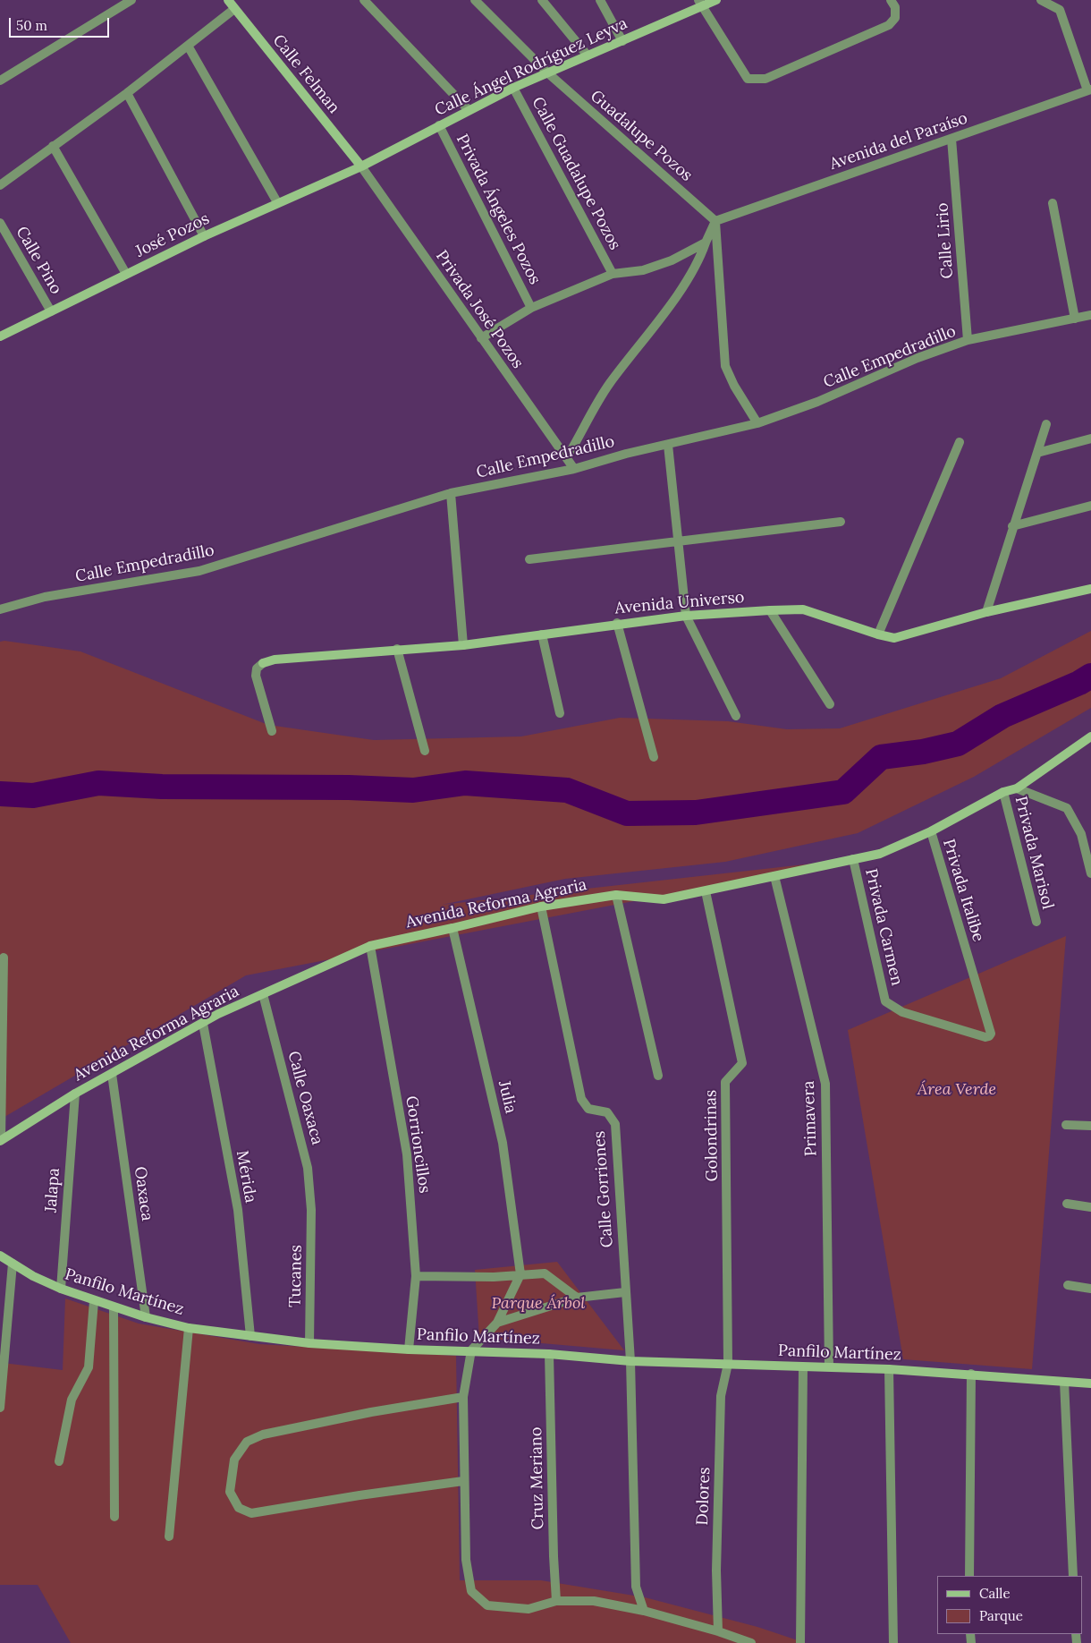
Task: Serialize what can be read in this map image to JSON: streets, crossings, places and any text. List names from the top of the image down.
{
  "streets": {
    "street": [
      "Calle Ángel Rodríguez Leyva",
      "Calle Felman",
      "Guadalupe Pozos",
      "Avenida del Paraíso",
      "Calle Guadalupe Pozos",
      "Privada Ángeles Pozos",
      "José Pozos",
      "Calle Lirio",
      "Calle Pino",
      "Privada José Pozos",
      "Calle Empedradillo",
      "Avenida Universo",
      "Privada Marisol",
      "Privada Italibe",
      "Avenida Reforma Agraria",
      "Privada Carmen",
      "Julia",
      "Calle Oaxaca",
      "Primavera",
      "Golondrinas",
      "Gorrioncillos",
      "Mérida",
      "Calle Gorriones",
      "Jalapa",
      "Oaxaca",
      "Tucanes",
      "Panfilo Martínez",
      "Cruz Meriano",
      "Dolores"
    ]
  },
  "crossings": [
    ["Calle Ángel Rodríguez Leyva", "Calle Felman"],
    ["Calle Ángel Rodríguez Leyva", "Guadalupe Pozos"],
    ["Calle Ángel Rodríguez Leyva", "Calle Guadalupe Pozos"],
    ["Calle Ángel Rodríguez Leyva", "Privada Ángeles Pozos"],
    ["Calle Ángel Rodríguez Leyva", "José Pozos"],
    ["Calle Ángel Rodríguez Leyva", "Privada José Pozos"],
    ["Calle Felman", "José Pozos"],
    ["Calle Felman", "Privada José Pozos"],
    ["Guadalupe Pozos", "Avenida del Paraíso"],
    ["Avenida del Paraíso", "Calle Lirio"],
    ["José Pozos", "Calle Pino"],
    ["José Pozos", "Privada José Pozos"],
    ["Calle Lirio", "Calle Empedradillo"],
    ["Privada José Pozos", "Calle Empedradillo"],
    ["Privada Marisol", "Avenida Reforma Agraria"],
    ["Privada Italibe", "Avenida Reforma Agraria"],
    ["Privada Italibe", "Privada Carmen"],
    ["Avenida Reforma Agraria", "Privada Carmen"],
    ["Avenida Reforma Agraria", "Julia"],
    ["Avenida Reforma Agraria", "Calle Oaxaca"],
    ["Avenida Reforma Agraria", "Primavera"],
    ["Avenida Reforma Agraria", "Golondrinas"],
    ["Avenida Reforma Agraria", "Gorrioncillos"],
    ["Avenida Reforma Agraria", "Mérida"],
    ["Avenida Reforma Agraria", "Calle Gorriones"],
    ["Avenida Reforma Agraria", "Jalapa"],
    ["Avenida Reforma Agraria", "Oaxaca"],
    ["Calle Oaxaca", "Tucanes"],
    ["Primavera", "Panfilo Martínez"],
    ["Golondrinas", "Panfilo Martínez"],
    ["Golondrinas", "Dolores"],
    ["Gorrioncillos", "Panfilo Martínez"],
    ["Mérida", "Panfilo Martínez"],
    ["Calle Gorriones", "Panfilo Martínez"],
    ["Jalapa", "Panfilo Martínez"],
    ["Oaxaca", "Panfilo Martínez"],
    ["Tucanes", "Panfilo Martínez"],
    ["Panfilo Martínez", "Cruz Meriano"],
    ["Panfilo Martínez", "Dolores"]
  ],
  "parks": ["Área Verde", "Parque Árbol"],
  "legend": ["Calle", "Parque"],
  "scale_bar": "50 m"
}
